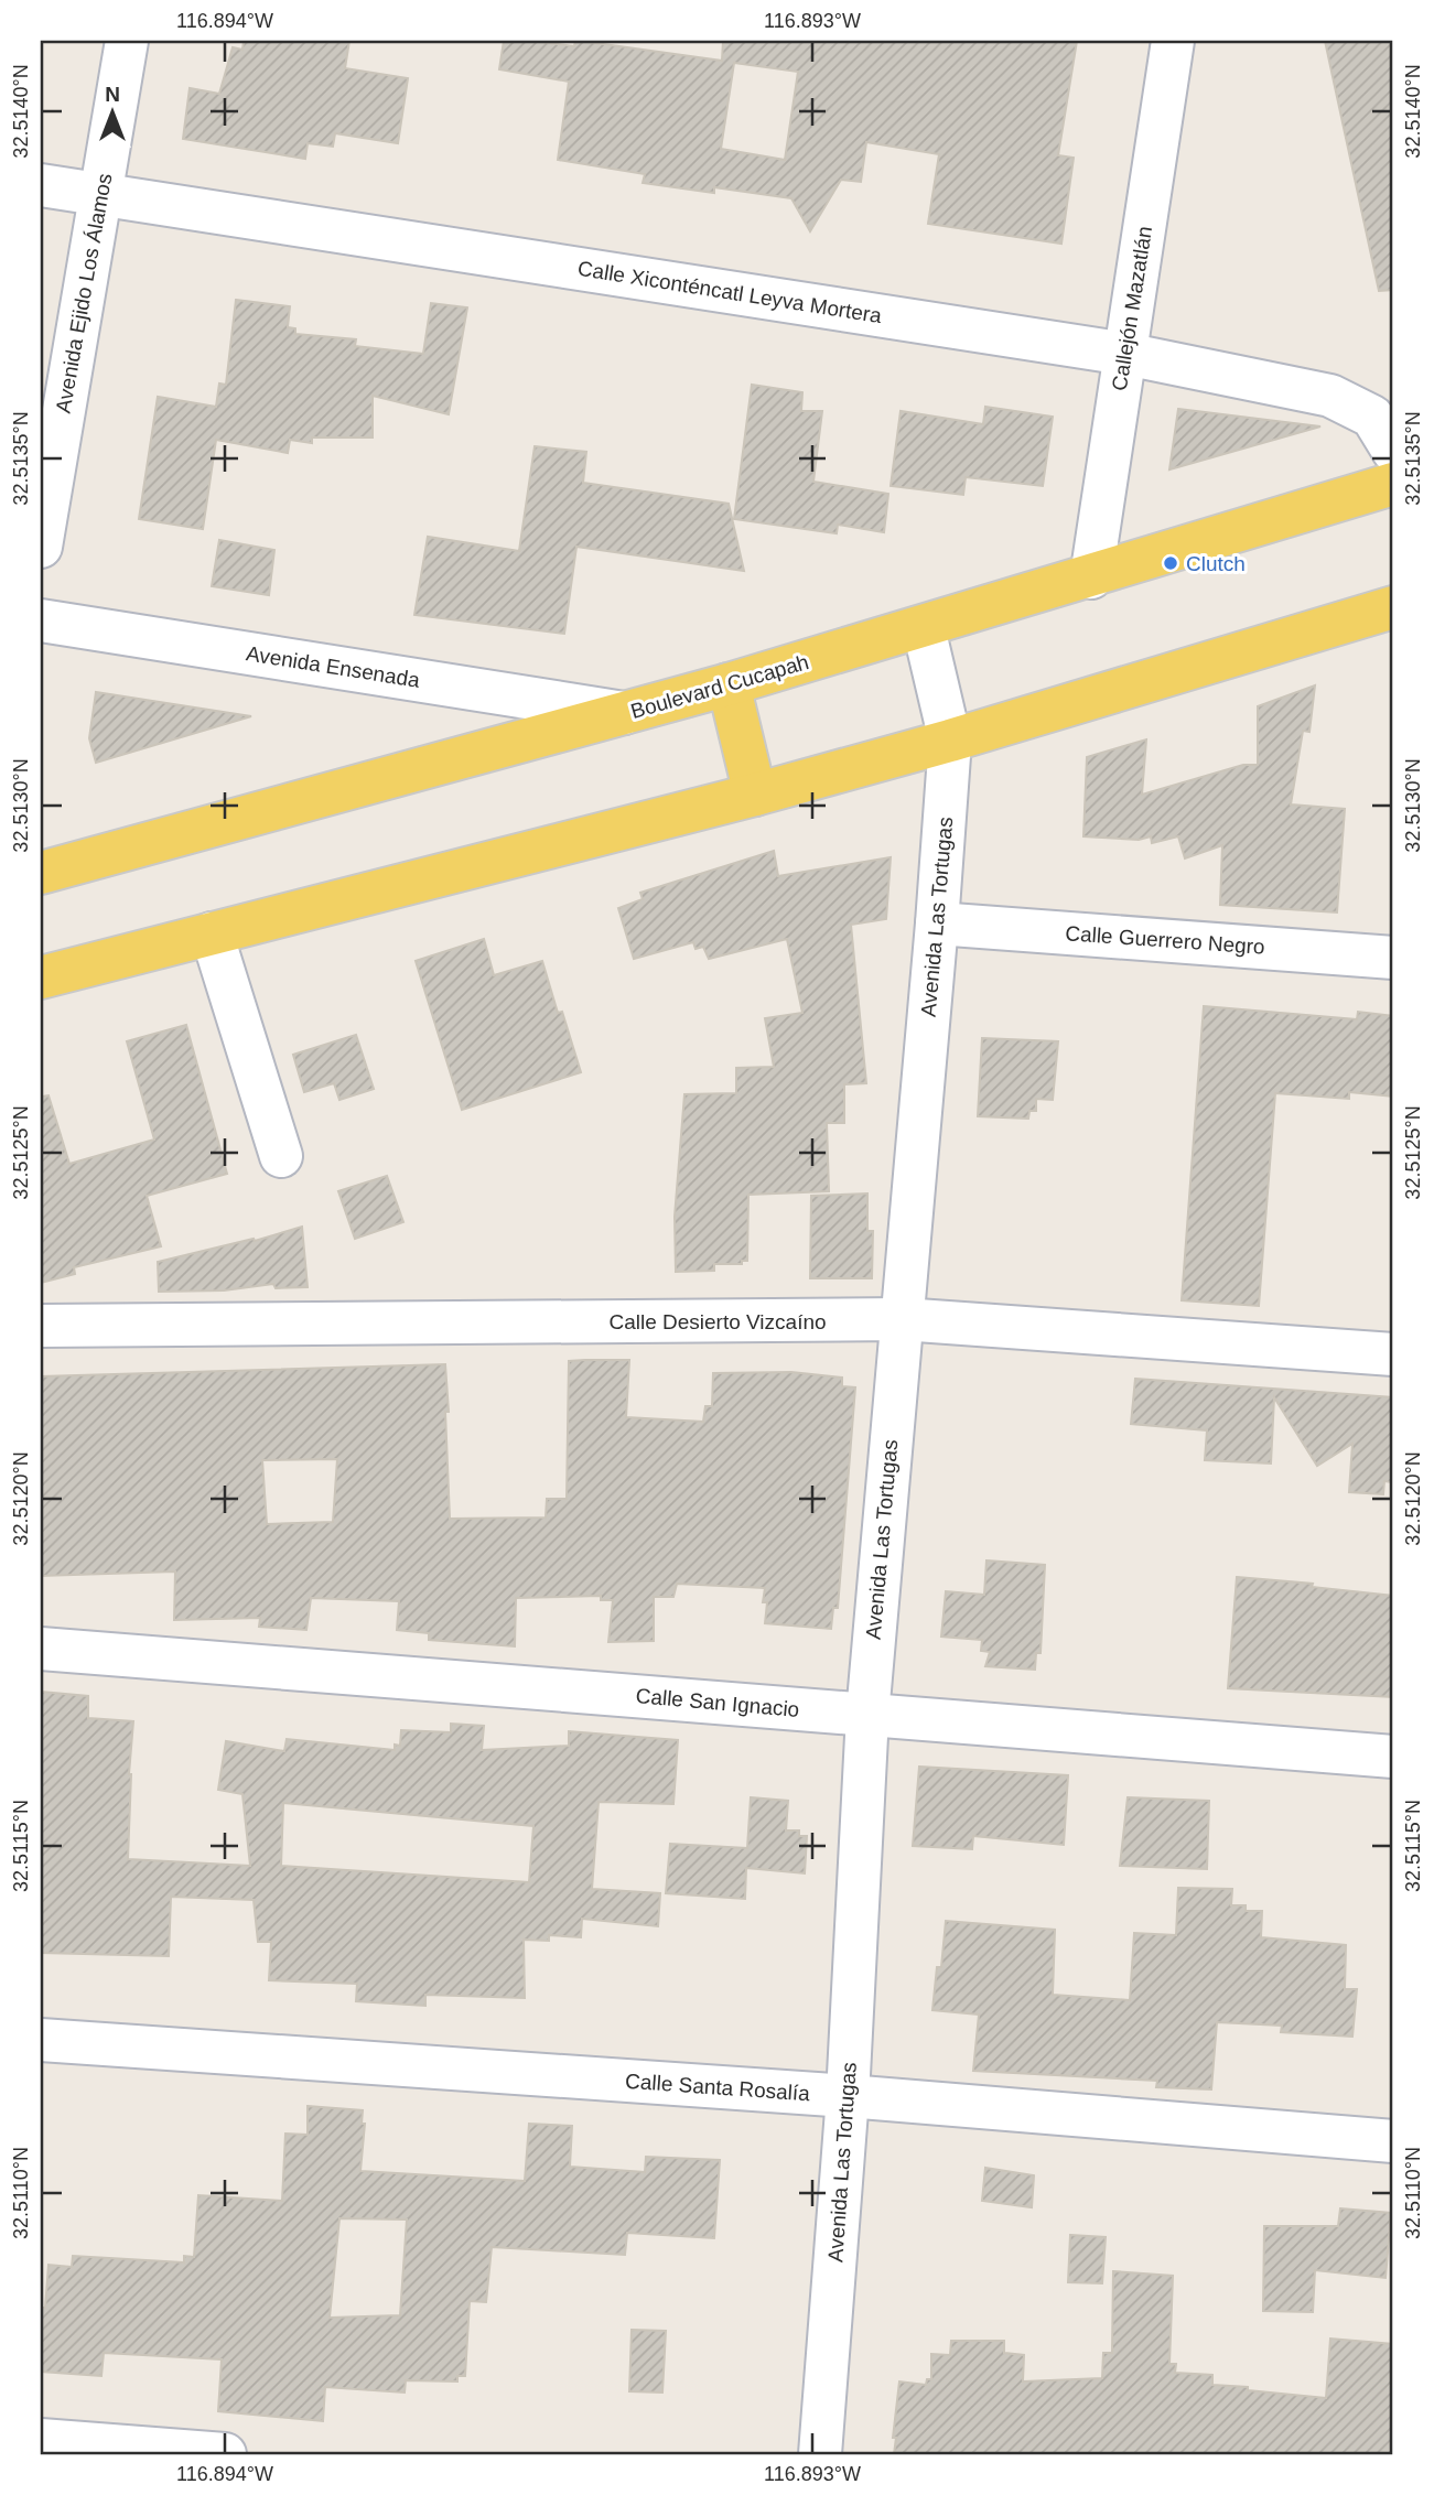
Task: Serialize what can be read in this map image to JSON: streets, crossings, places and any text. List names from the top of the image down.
{
  "streets": {
    "main road": ["Boulevard Cucapah"],
    "street": [
      "Calle Xiconténcatl Leyva Mortera",
      "Avenida Ejido Los Álamos",
      "Callejón Mazatlán",
      "Avenida Ensenada",
      "Avenida Las Tortugas",
      "Calle Guerrero Negro",
      "Calle Desierto Vizcaíno",
      "Calle San Ignacio",
      "Calle Santa Rosalía"
    ]
  },
  "crossings": [
    ["Calle Xiconténcatl Leyva Mortera", "Avenida Ejido Los Álamos"],
    ["Calle Xiconténcatl Leyva Mortera", "Callejón Mazatlán"],
    ["Callejón Mazatlán", "Boulevard Cucapah"],
    ["Avenida Ensenada", "Boulevard Cucapah"],
    ["Boulevard Cucapah", "Avenida Las Tortugas"],
    ["Avenida Las Tortugas", "Calle Guerrero Negro"],
    ["Avenida Las Tortugas", "Calle Desierto Vizcaíno"],
    ["Avenida Las Tortugas", "Calle San Ignacio"],
    ["Avenida Las Tortugas", "Calle Santa Rosalía"]
  ],
  "places": ["Clutch"],
  "north": "top",
  "coordinates": [
    "116.894°W",
    "116.893°W",
    "32.5140°N",
    "32.5135°N",
    "32.5130°N",
    "32.5125°N",
    "32.5120°N",
    "32.5115°N",
    "32.5110°N"
  ]
}
